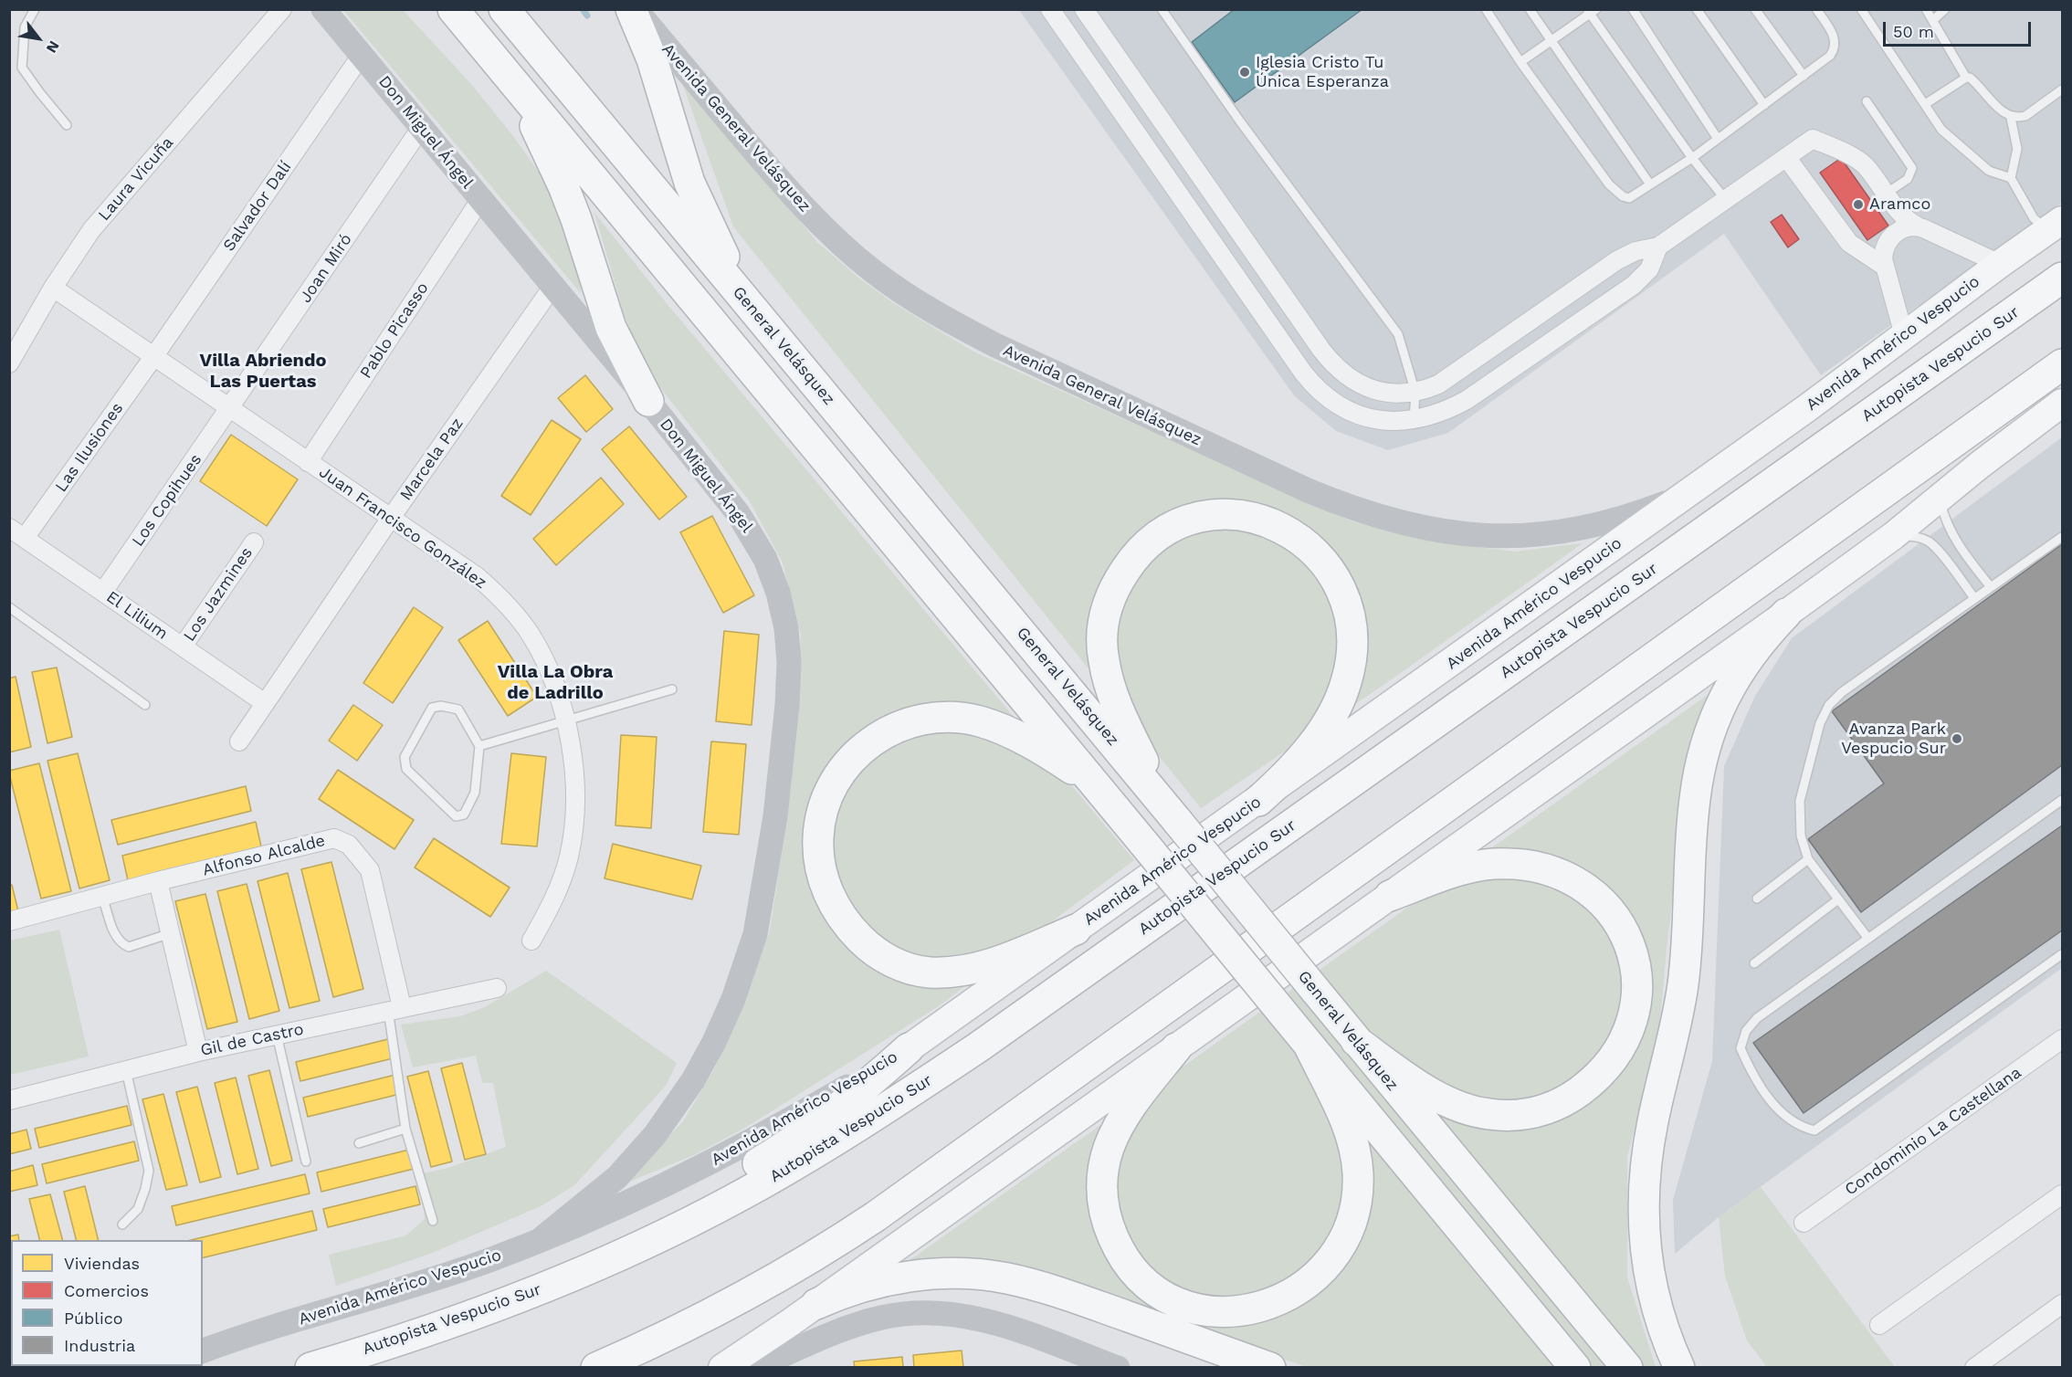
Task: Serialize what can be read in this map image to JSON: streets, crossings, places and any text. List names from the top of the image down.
{
  "streets": {
    "highway": ["General Velásquez", "Autopista Vespucio Sur"],
    "main road": ["Avenida General Velásquez", "Don Miguel Ángel", "Avenida Américo Vespucio"],
    "street": [
      "Laura Vicuña",
      "Salvador Dalí",
      "Joan Miró",
      "Pablo Picasso",
      "Las Ilusiones",
      "Marcela Paz",
      "Los Copihues",
      "Juan Francisco González",
      "Los Jazmines",
      "El Lilium",
      "Alfonso Alcalde",
      "Gil de Castro",
      "Condominio La Castellana"
    ]
  },
  "crossings": [
    ["Avenida General Velásquez", "Avenida Américo Vespucio"],
    ["Don Miguel Ángel", "Salvador Dalí"],
    ["Don Miguel Ángel", "Joan Miró"],
    ["Don Miguel Ángel", "Pablo Picasso"],
    ["Don Miguel Ángel", "Avenida Américo Vespucio"],
    ["Don Miguel Ángel", "Marcela Paz"],
    ["Laura Vicuña", "Juan Francisco González"],
    ["Salvador Dalí", "Las Ilusiones"],
    ["Salvador Dalí", "Juan Francisco González"],
    ["Joan Miró", "Los Copihues"],
    ["Joan Miró", "Juan Francisco González"],
    ["Pablo Picasso", "Juan Francisco González"],
    ["Las Ilusiones", "Juan Francisco González"],
    ["Las Ilusiones", "El Lilium"],
    ["Marcela Paz", "Juan Francisco González"],
    ["Marcela Paz", "El Lilium"],
    ["Los Copihues", "Juan Francisco González"],
    ["Los Copihues", "El Lilium"],
    ["Los Jazmines", "El Lilium"],
    ["Alfonso Alcalde", "Gil de Castro"]
  ],
  "districts": ["Villa Abriendo Las Puertas", "Villa La Obra de Ladrillo"],
  "places": ["Iglesia Cristo Tu Única Esperanza", "Aramco", "Avanza Park Vespucio Sur"],
  "legend": [
    "Viviendas",
    "Comercios",
    "Público",
    "Industria"
  ],
  "scale_bar": "50 m",
  "north": "bottom right"
}
